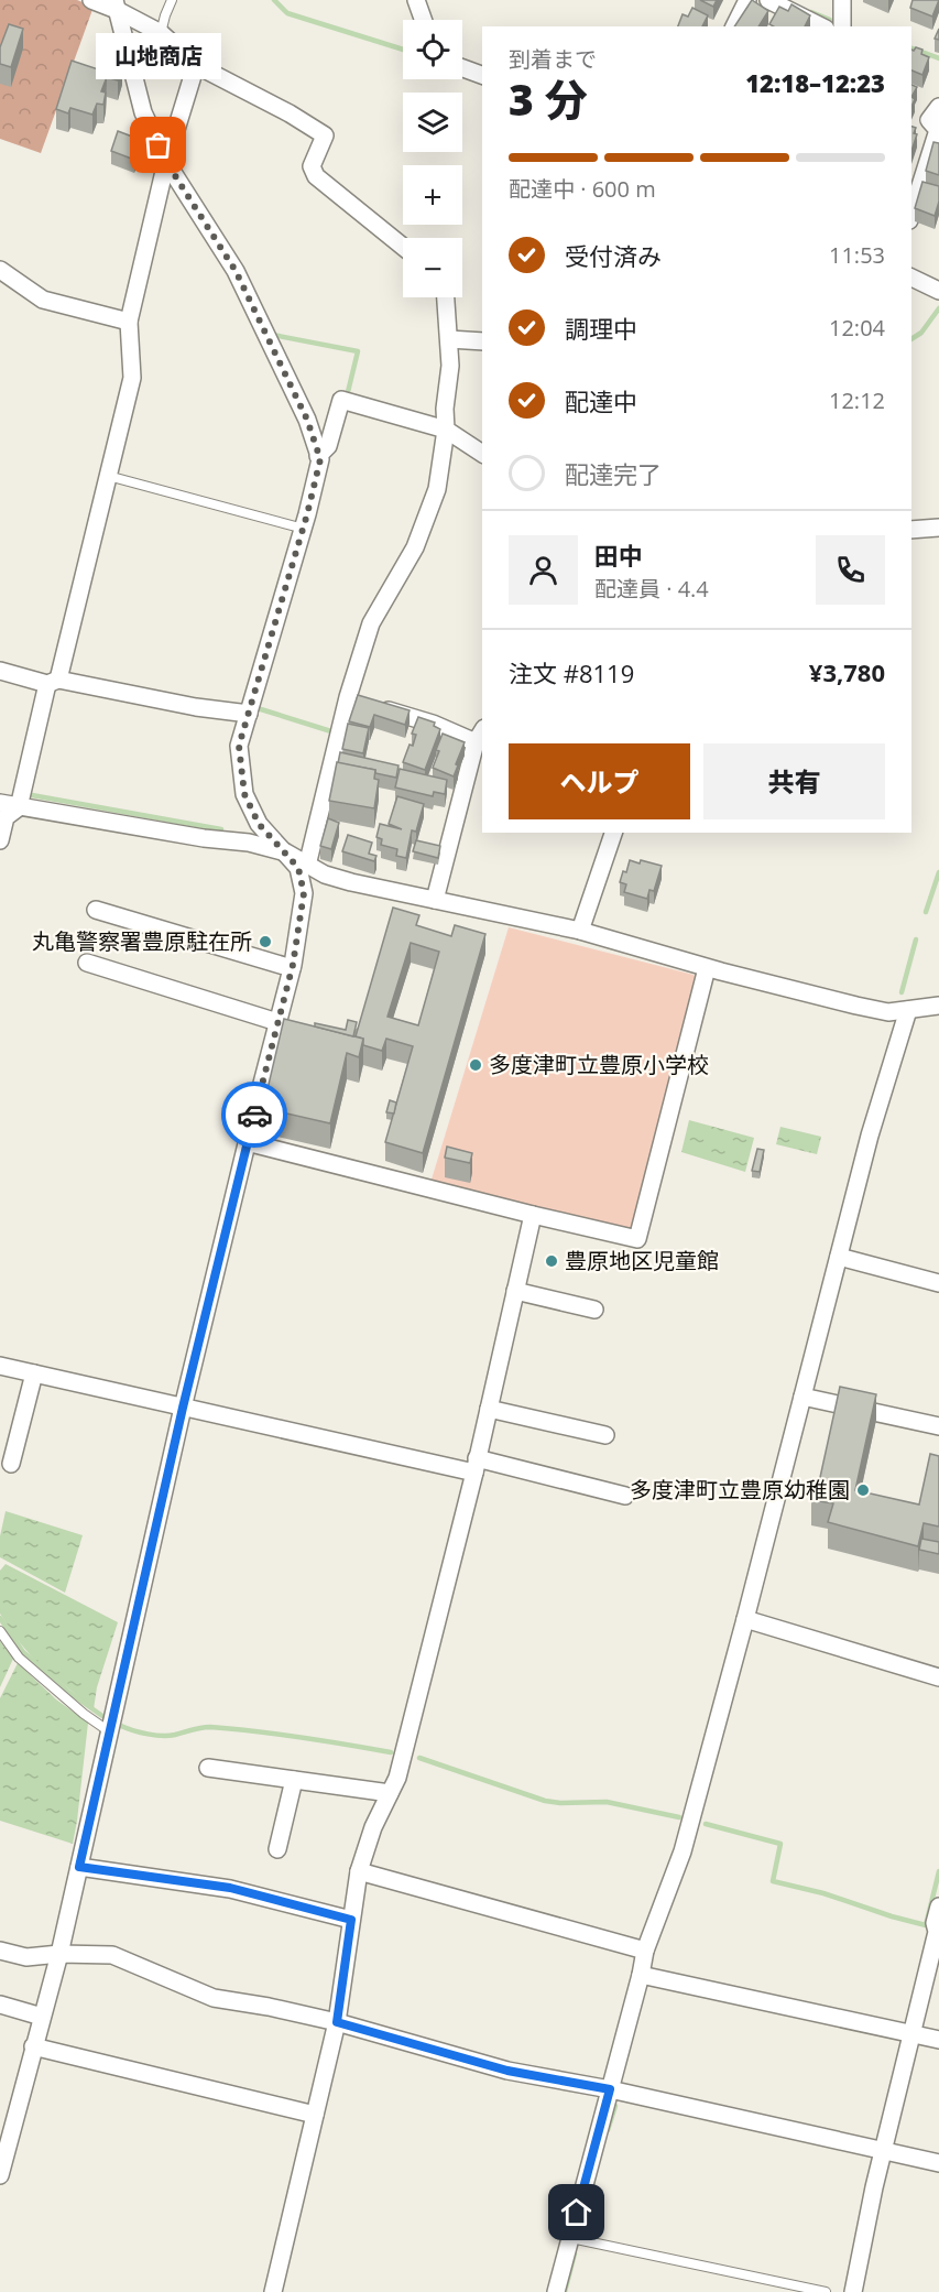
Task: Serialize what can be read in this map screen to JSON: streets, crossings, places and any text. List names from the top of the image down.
{
  "places": [
    "山地商店",
    "丸亀警察署豊原駐在所",
    "多度津町立豊原小学校",
    "豊原地区児童館",
    "多度津町立豊原幼稚園"
  ],
  "page": {
    "map_buttons": ["+", "−"],
    "heading": ["3 分", "到着まで", "12:18–12:23"],
    "panel": [
      "田中",
      "配達員 · 4.4",
      "注文 #8119",
      "¥3,780"
    ],
    "bubble": "山地商店",
    "bar": "配達中 · 600 m",
    "list": [
      ["受付済み", "11:53"],
      ["調理中", "12:04"],
      ["配達中", "12:12"],
      "配達完了"
    ],
    "buttons": ["ヘルプ", "共有"]
  }
}
